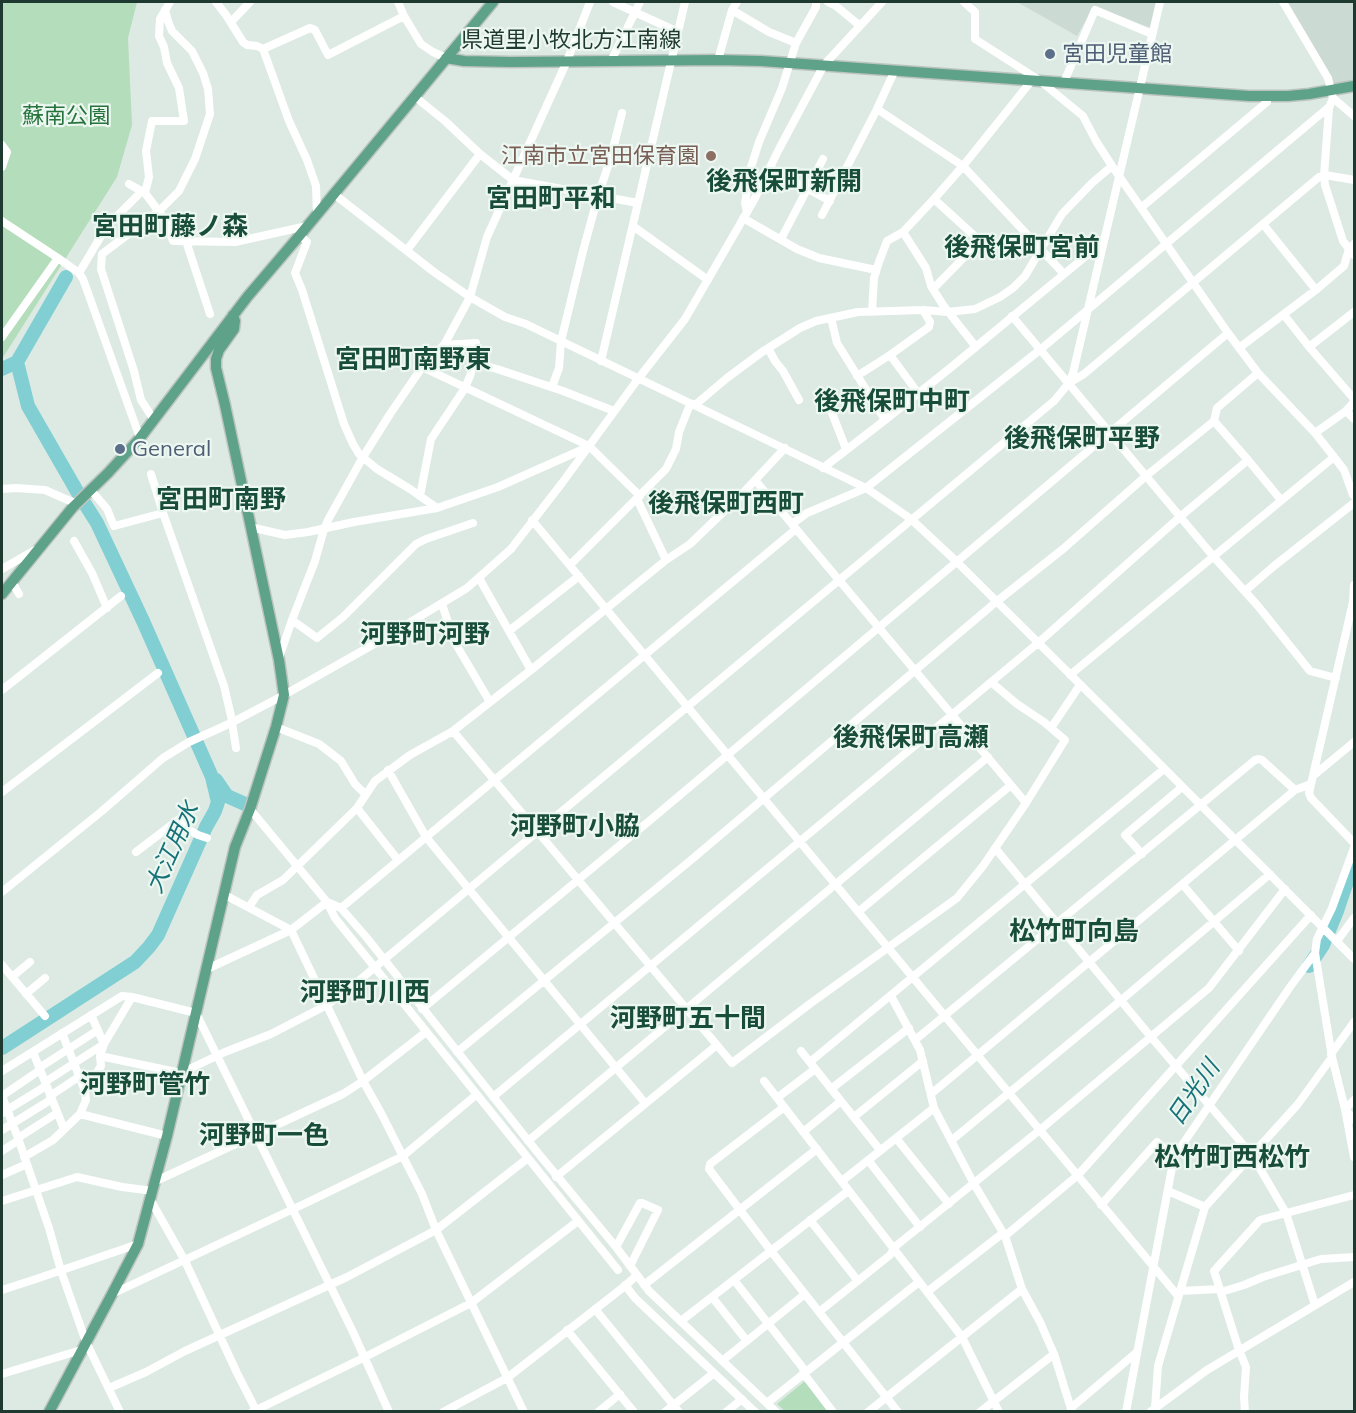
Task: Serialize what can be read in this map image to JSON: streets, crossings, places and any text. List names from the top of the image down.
{
  "streets": {
    "main road": ["県道里小牧北方江南線"]
  },
  "districts": [
    "後飛保町新開",
    "宮田町平和",
    "宮田町藤ノ森",
    "後飛保町宮前",
    "宮田町南野東",
    "後飛保町中町",
    "後飛保町平野",
    "宮田町南野",
    "後飛保町西町",
    "河野町河野",
    "後飛保町高瀬",
    "河野町小脇",
    "松竹町向島",
    "河野町川西",
    "河野町五十間",
    "河野町管竹",
    "河野町一色",
    "松竹町西松竹"
  ],
  "water": ["大江用水", "日光川"],
  "parks": ["蘇南公園"],
  "places": ["宮田児童館", "江南市立宮田保育園", "General"]
}
